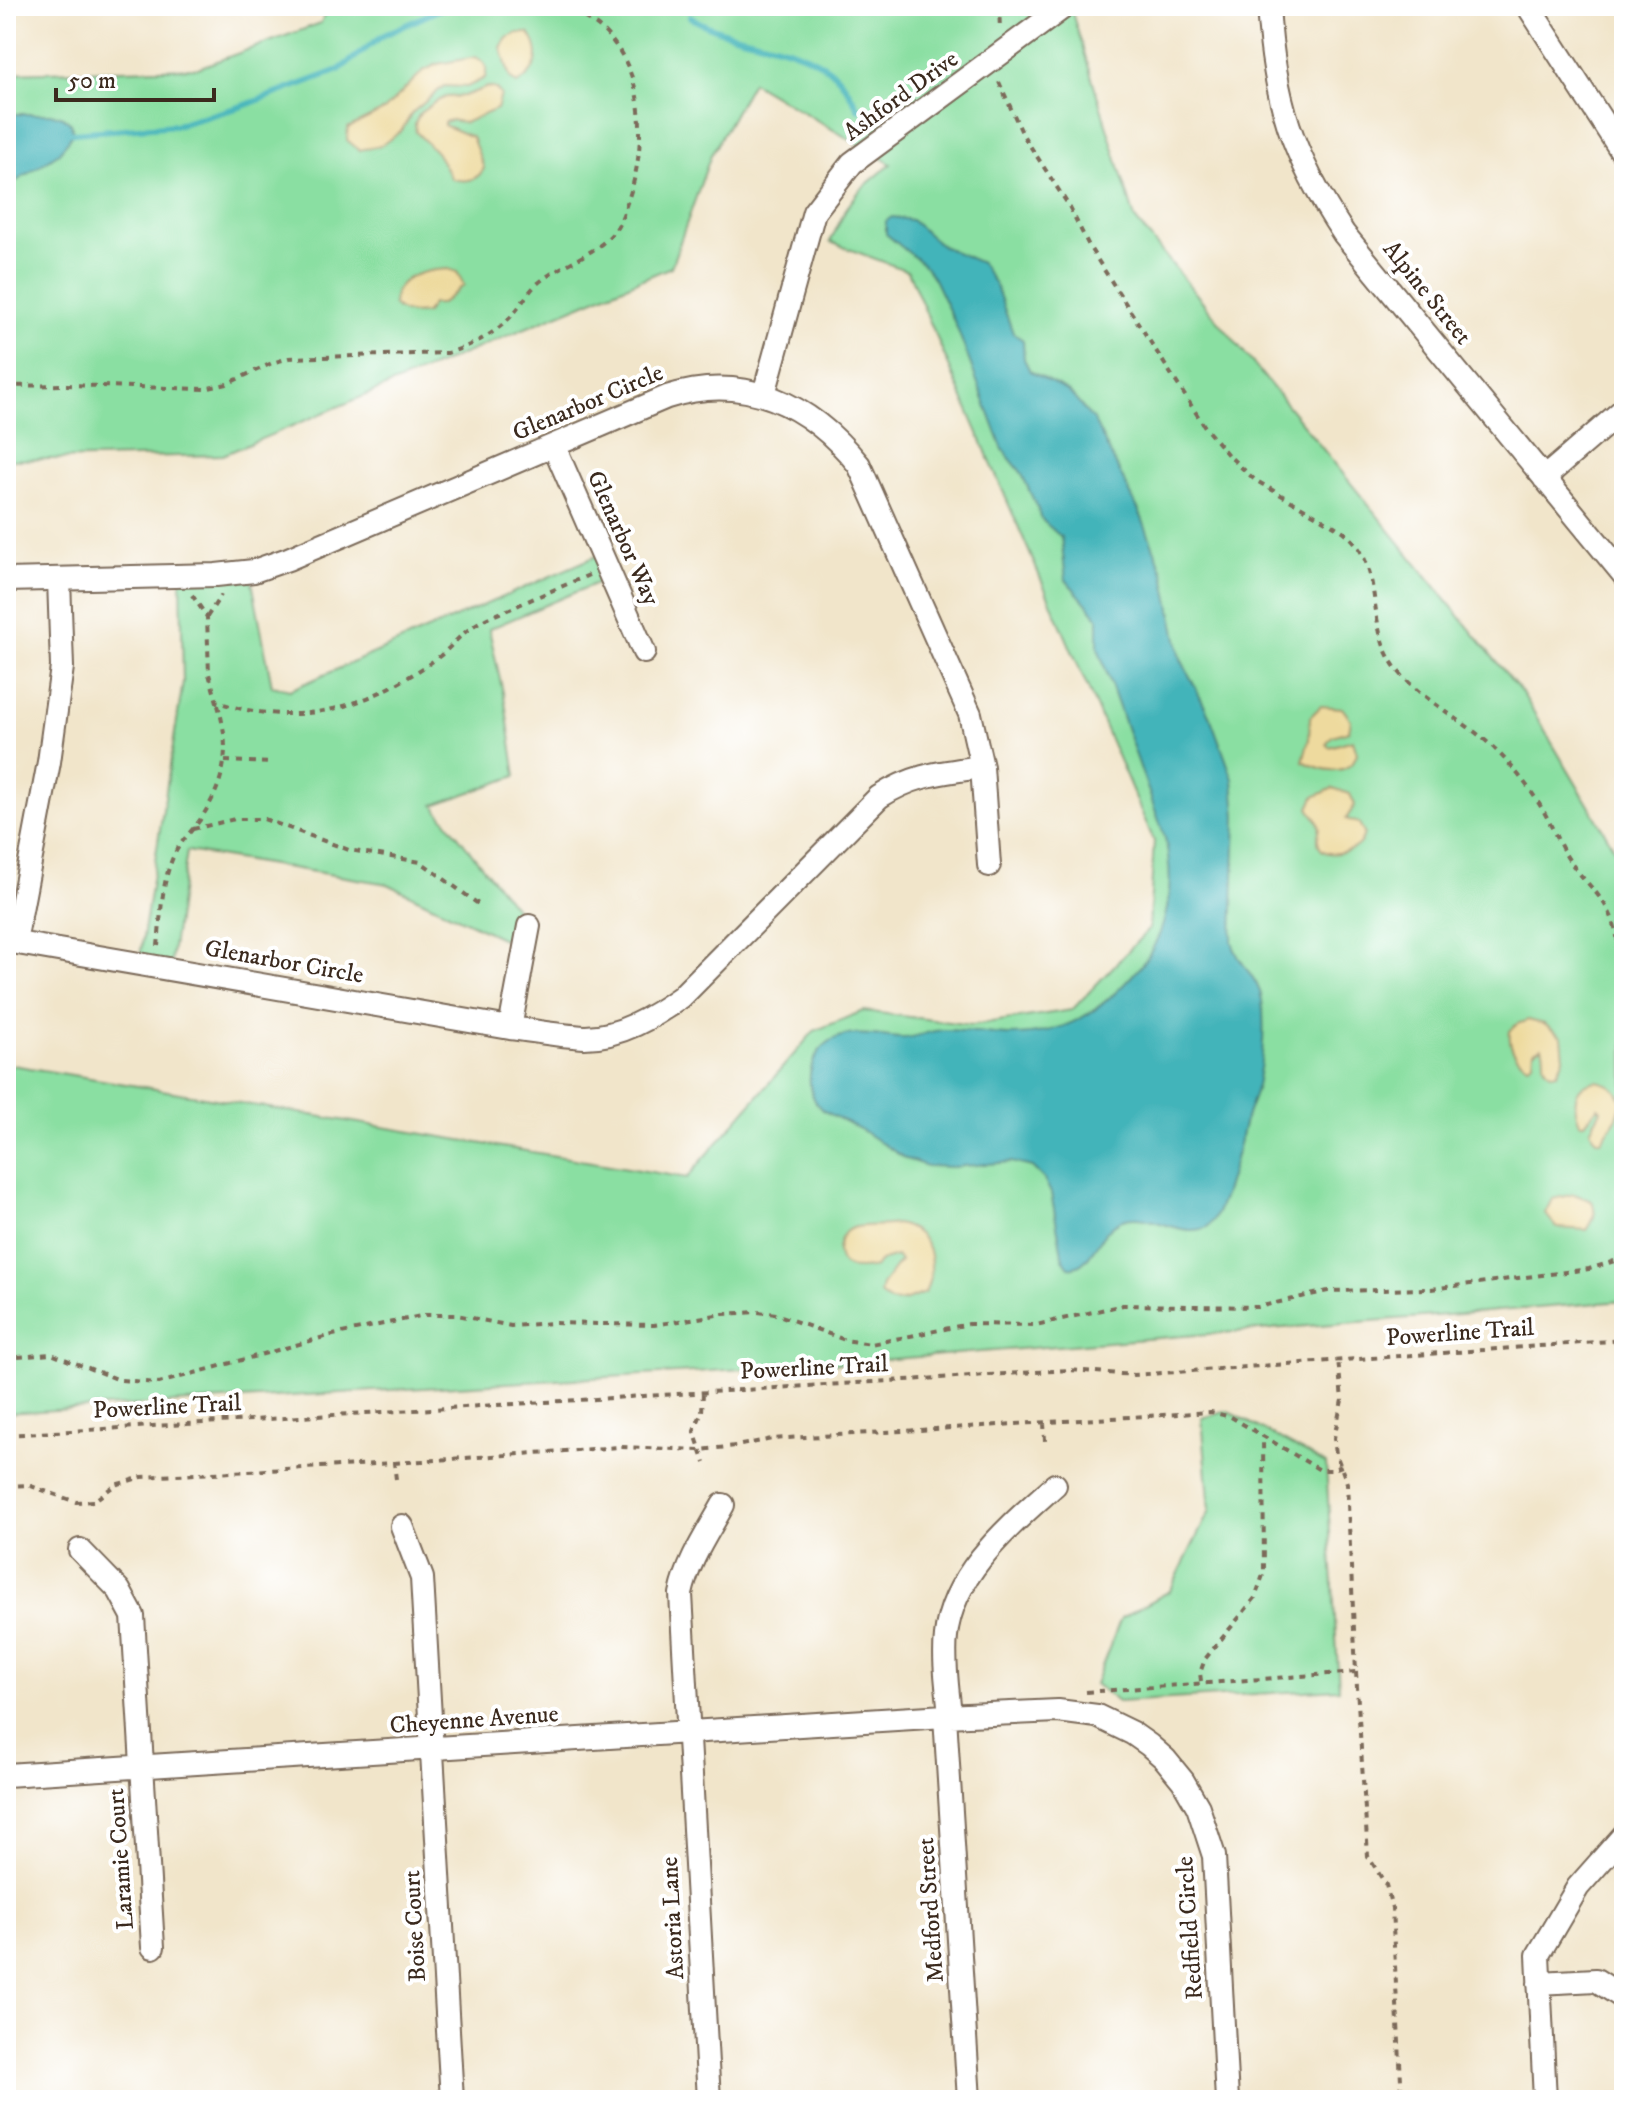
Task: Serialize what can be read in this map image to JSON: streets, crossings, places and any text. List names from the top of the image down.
{
  "streets": {
    "street": [
      "Ashford Drive",
      "Alpine Street",
      "Glenarbor Circle",
      "Glenarbor Way",
      "Cheyenne Avenue",
      "Laramie Court",
      "Medford Street",
      "Astoria Lane",
      "Boise Court",
      "Redfield Circle"
    ],
    "path": ["Powerline Trail"]
  },
  "crossings": [
    ["Ashford Drive", "Glenarbor Circle"],
    ["Glenarbor Circle", "Glenarbor Way"],
    ["Cheyenne Avenue", "Laramie Court"],
    ["Cheyenne Avenue", "Medford Street"],
    ["Cheyenne Avenue", "Astoria Lane"],
    ["Cheyenne Avenue", "Boise Court"],
    ["Cheyenne Avenue", "Redfield Circle"],
    ["Medford Street", "Redfield Circle"]
  ],
  "scale_bar": "50 m"
}
